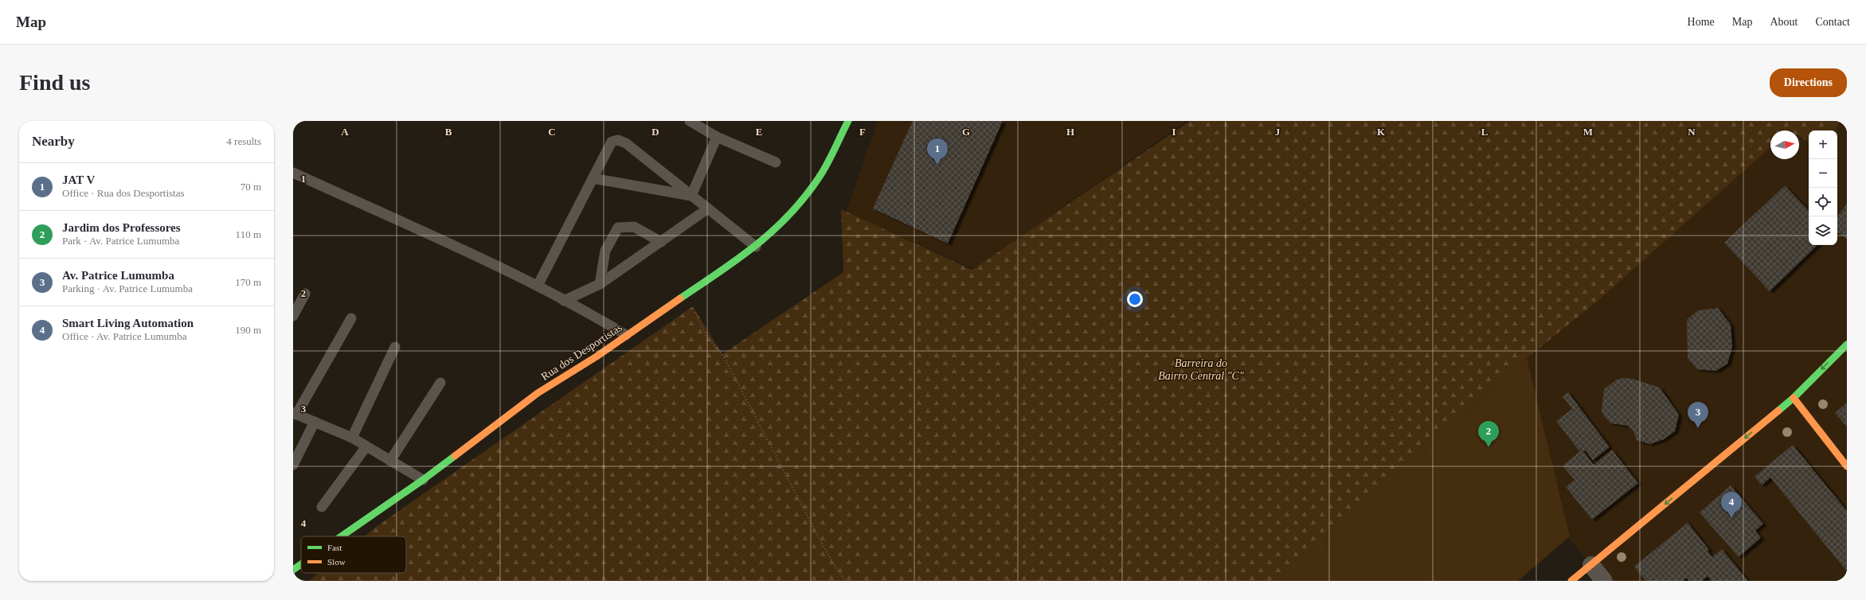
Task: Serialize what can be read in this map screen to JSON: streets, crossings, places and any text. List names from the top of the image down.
{
  "streets": {
    "street": ["Rua dos Desportistas"]
  },
  "parks": ["Barreira do Bairro Central \"C\""],
  "legend": ["Fast", "Slow"],
  "north": "right",
  "page": {
    "header": "Map",
    "nav": [
      "Home",
      "Map",
      "About",
      "Contact"
    ],
    "buttons": "Directions",
    "title": "Find us",
    "heading": ["Nearby", "4 results"],
    "map_buttons": ["+", "−"],
    "pins": [
      "1",
      "3",
      "2",
      "4"
    ],
    "list": [
      {
        "mark": "1",
        "name": "JAT V",
        "note": "Office · Rua dos Desportistas",
        "value": "70 m"
      },
      {
        "mark": "2",
        "name": "Jardim dos Professores",
        "note": "Park · Av. Patrice Lumumba",
        "value": "110 m"
      },
      {
        "mark": "3",
        "name": "Av. Patrice Lumumba",
        "note": "Parking · Av. Patrice Lumumba",
        "value": "170 m"
      },
      {
        "mark": "4",
        "name": "Smart Living Automation",
        "note": "Office · Av. Patrice Lumumba",
        "value": "190 m"
      }
    ]
  },
  "grid": {
    "columns": [
      "A",
      "B",
      "C",
      "D",
      "E",
      "F",
      "G",
      "H",
      "I",
      "J",
      "K",
      "L",
      "M",
      "N"
    ],
    "rows": [
      "1",
      "2",
      "3",
      "4"
    ]
  }
}
